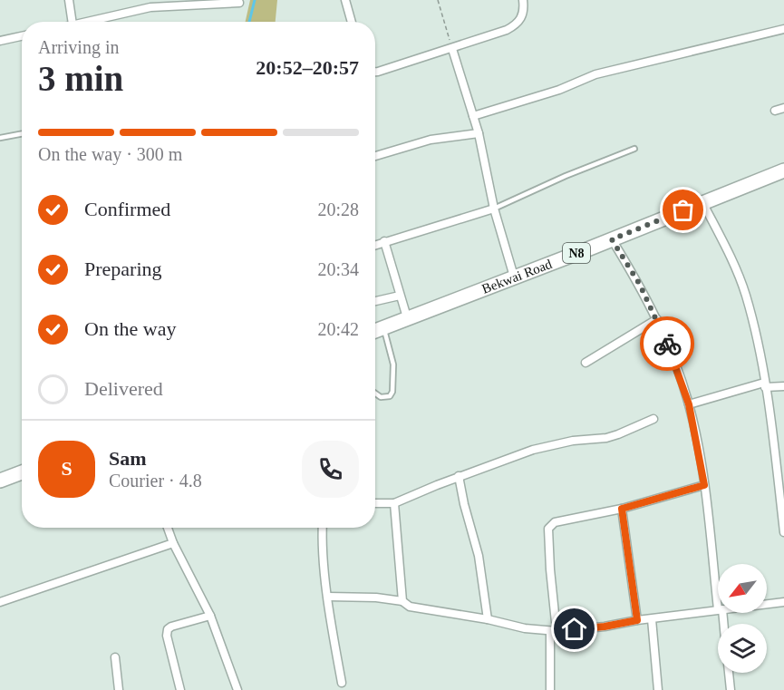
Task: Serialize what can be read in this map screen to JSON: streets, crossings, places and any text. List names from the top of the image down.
{
  "streets": {
    "highway": ["N8", "Bekwai Road"]
  },
  "north": "bottom left",
  "page": {
    "heading": ["3 min", "Arriving in", "20:52–20:57"],
    "panel": ["Sam", "Courier · 4.8"],
    "bar": "On the way · 300 m",
    "list": [
      ["Confirmed", "20:28"],
      ["Preparing", "20:34"],
      ["On the way", "20:42"],
      "Delivered"
    ],
    "round": "S"
  }
}
